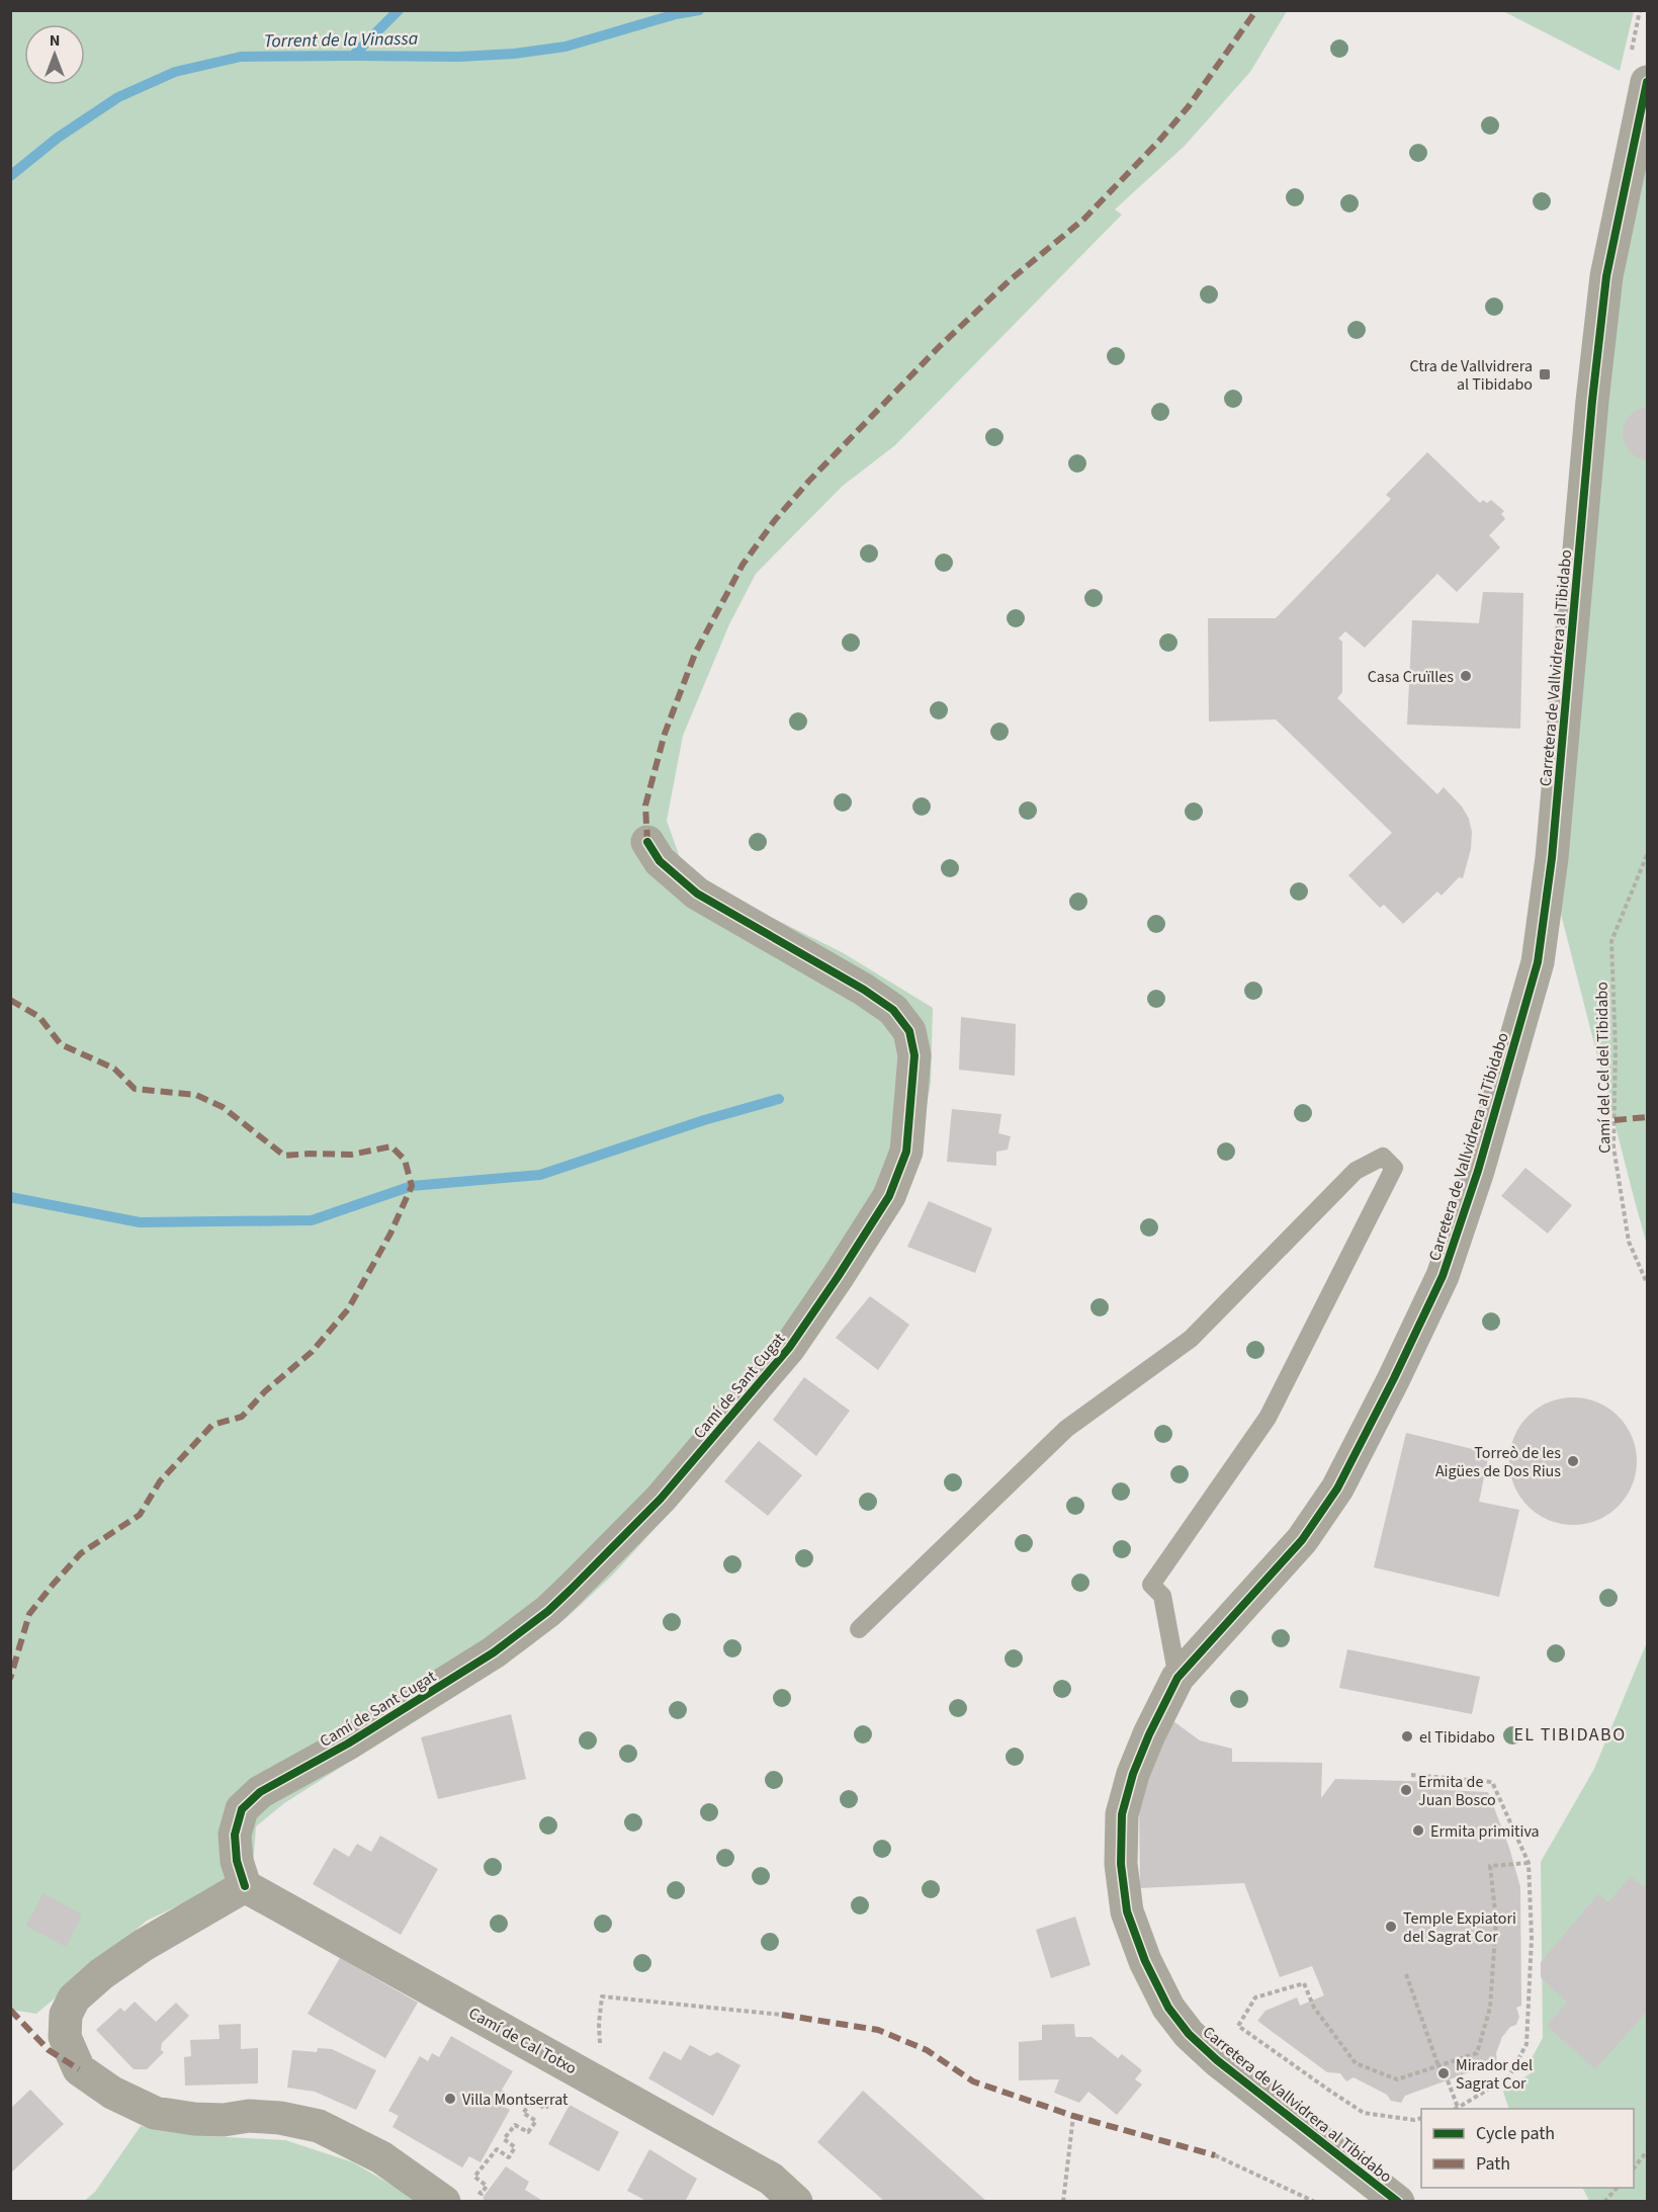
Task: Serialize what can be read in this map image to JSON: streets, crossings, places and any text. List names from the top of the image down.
{
  "streets": {
    "street": ["Carretera de Vallvidrera al Tibidabo", "Camí de Sant Cugat", "Camí de Cal Totxo"],
    "path": ["Camí del Cel del Tibidabo"]
  },
  "crossings": [
    ["Camí de Sant Cugat", "Camí de Cal Totxo"]
  ],
  "districts": ["EL TIBIDABO"],
  "water": ["Torrent de la Vinassa"],
  "places": {
    "transit": ["Ctra de Vallvidrera al Tibidabo"],
    "other": [
      "Casa Cruïlles",
      "Torreò de les Aigües de Dos Rius",
      "el Tibidabo",
      "Ermita de Juan Bosco",
      "Ermita primitiva",
      "Temple Expiatori del Sagrat Cor",
      "Mirador del Sagrat Cor",
      "Villa Montserrat"
    ]
  },
  "legend": ["Cycle path", "Path"],
  "north": "top"
}
